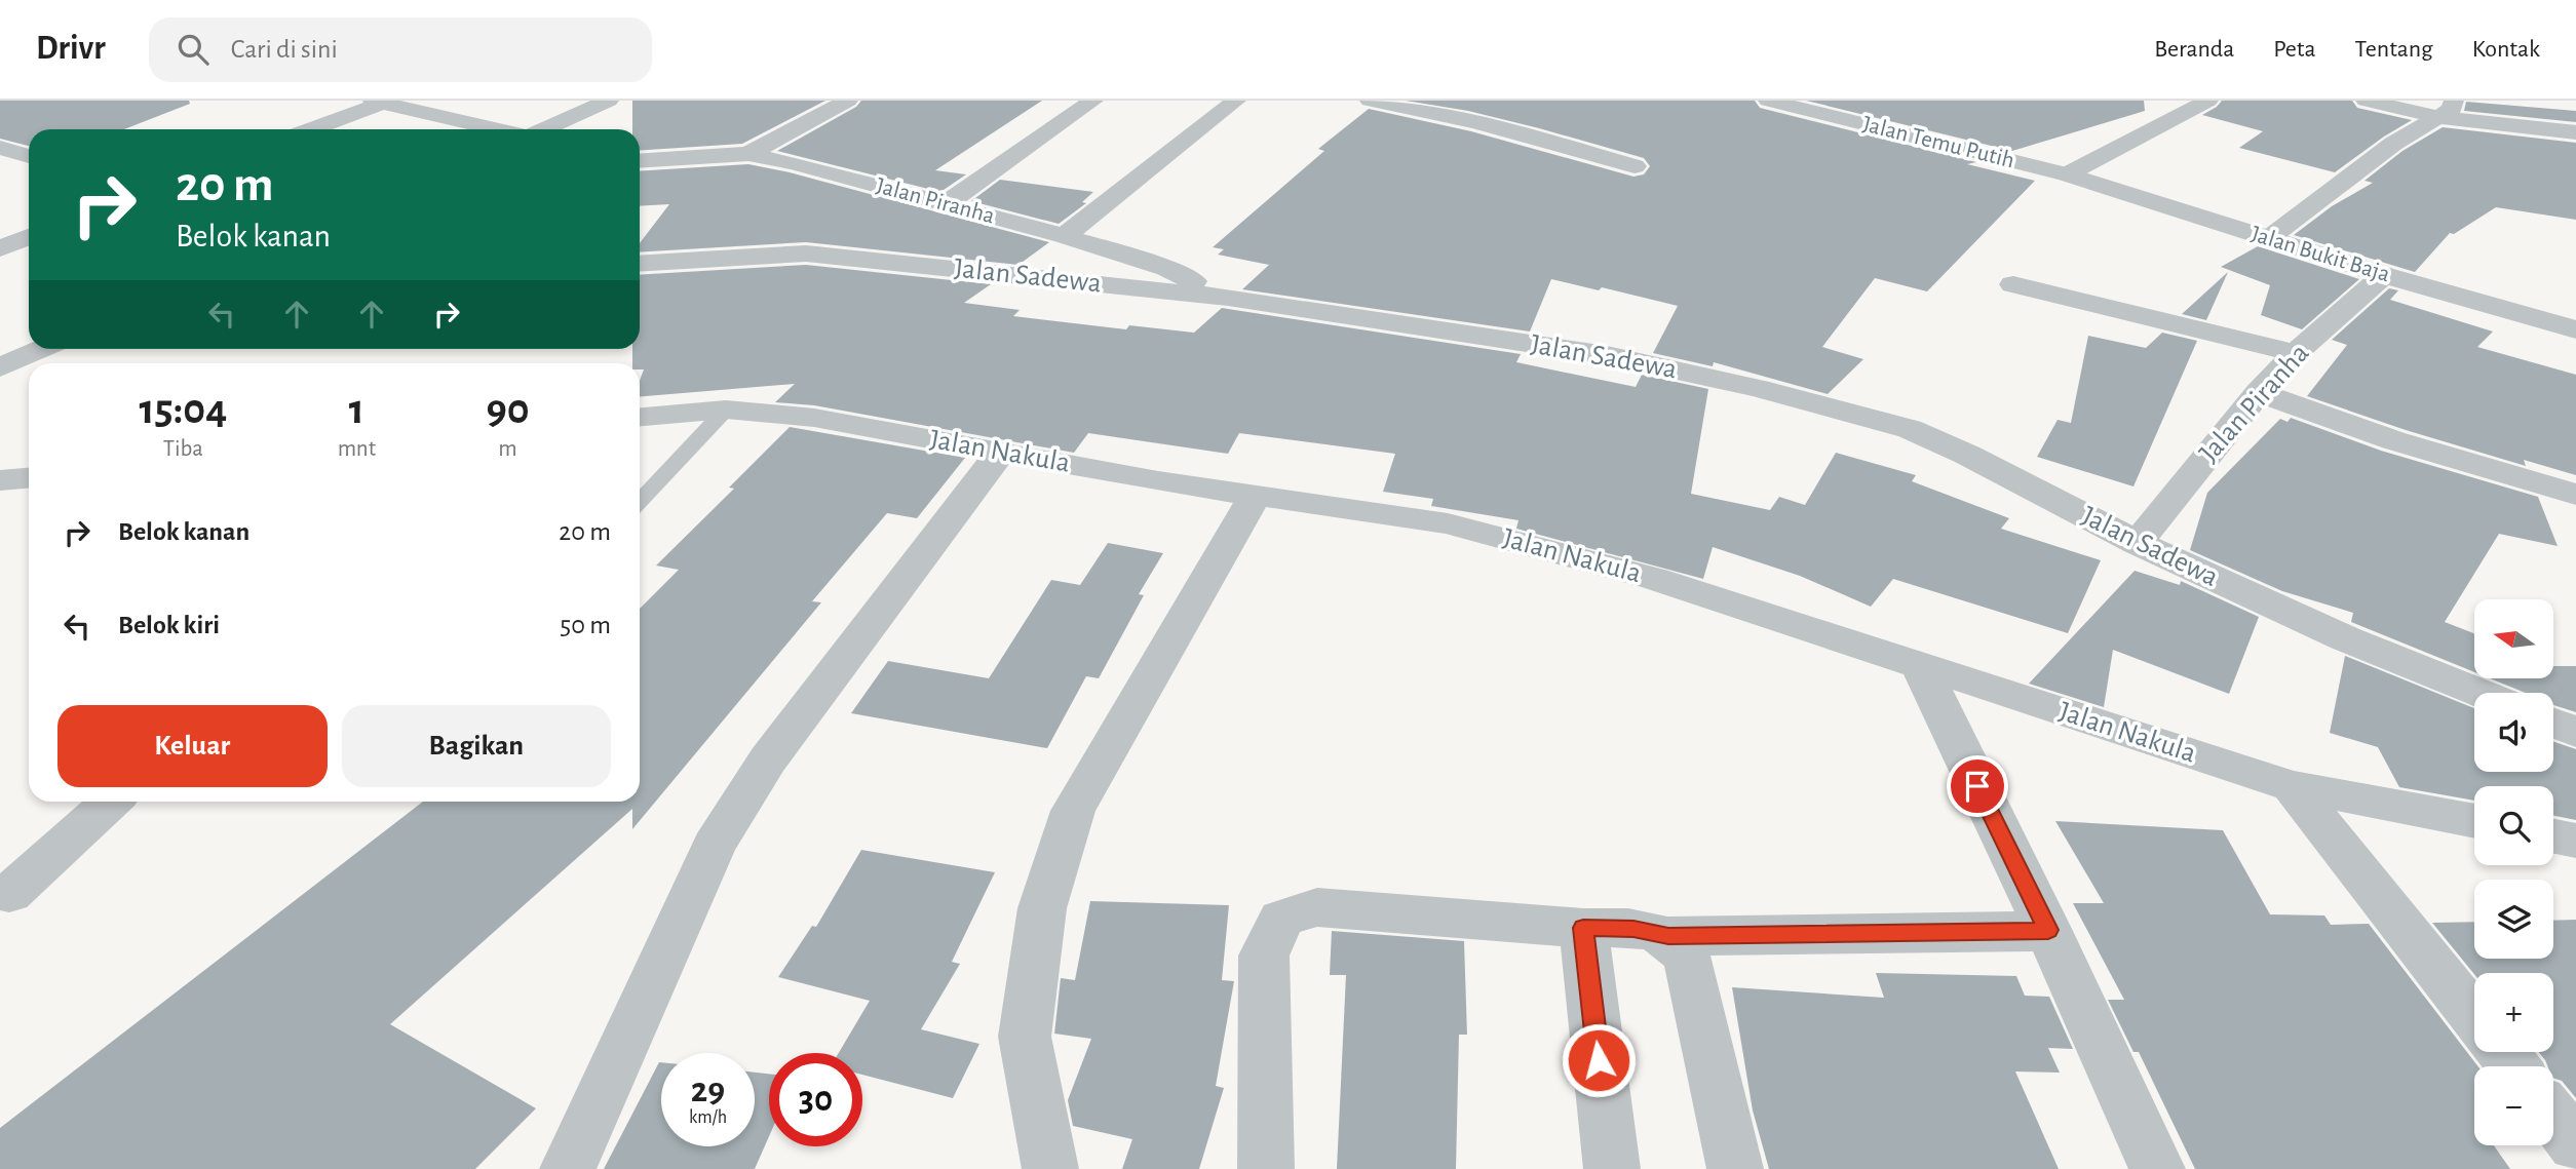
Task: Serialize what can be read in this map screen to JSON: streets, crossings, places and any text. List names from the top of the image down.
{
  "streets": {
    "street": [
      "Jalan Temu Putih",
      "Jalan Piranha",
      "Jalan Bukit Baja",
      "Jalan Sadewa",
      "Jalan Nakula"
    ]
  },
  "crossings": [
    ["Jalan Temu Putih", "Jalan Bukit Baja"],
    ["Jalan Piranha", "Jalan Bukit Baja"],
    ["Jalan Piranha", "Jalan Sadewa"]
  ],
  "north": "left",
  "page": {
    "header": "Drivr",
    "search": "Cari di sini",
    "nav": [
      "Beranda",
      "Peta",
      "Tentang",
      "Kontak"
    ],
    "turn": ["20 m", "Belok kanan"],
    "eta": [
      "15:04",
      "Tiba",
      "1",
      "mnt",
      "90",
      "m"
    ],
    "list": [
      {
        "name": "Belok kanan",
        "value": "20 m"
      },
      {
        "name": "Belok kiri",
        "value": "50 m"
      }
    ],
    "map_buttons": ["+", "−"],
    "buttons": ["Keluar", "Bagikan"],
    "speed": "29 km/h",
    "limit": "30"
  }
}
